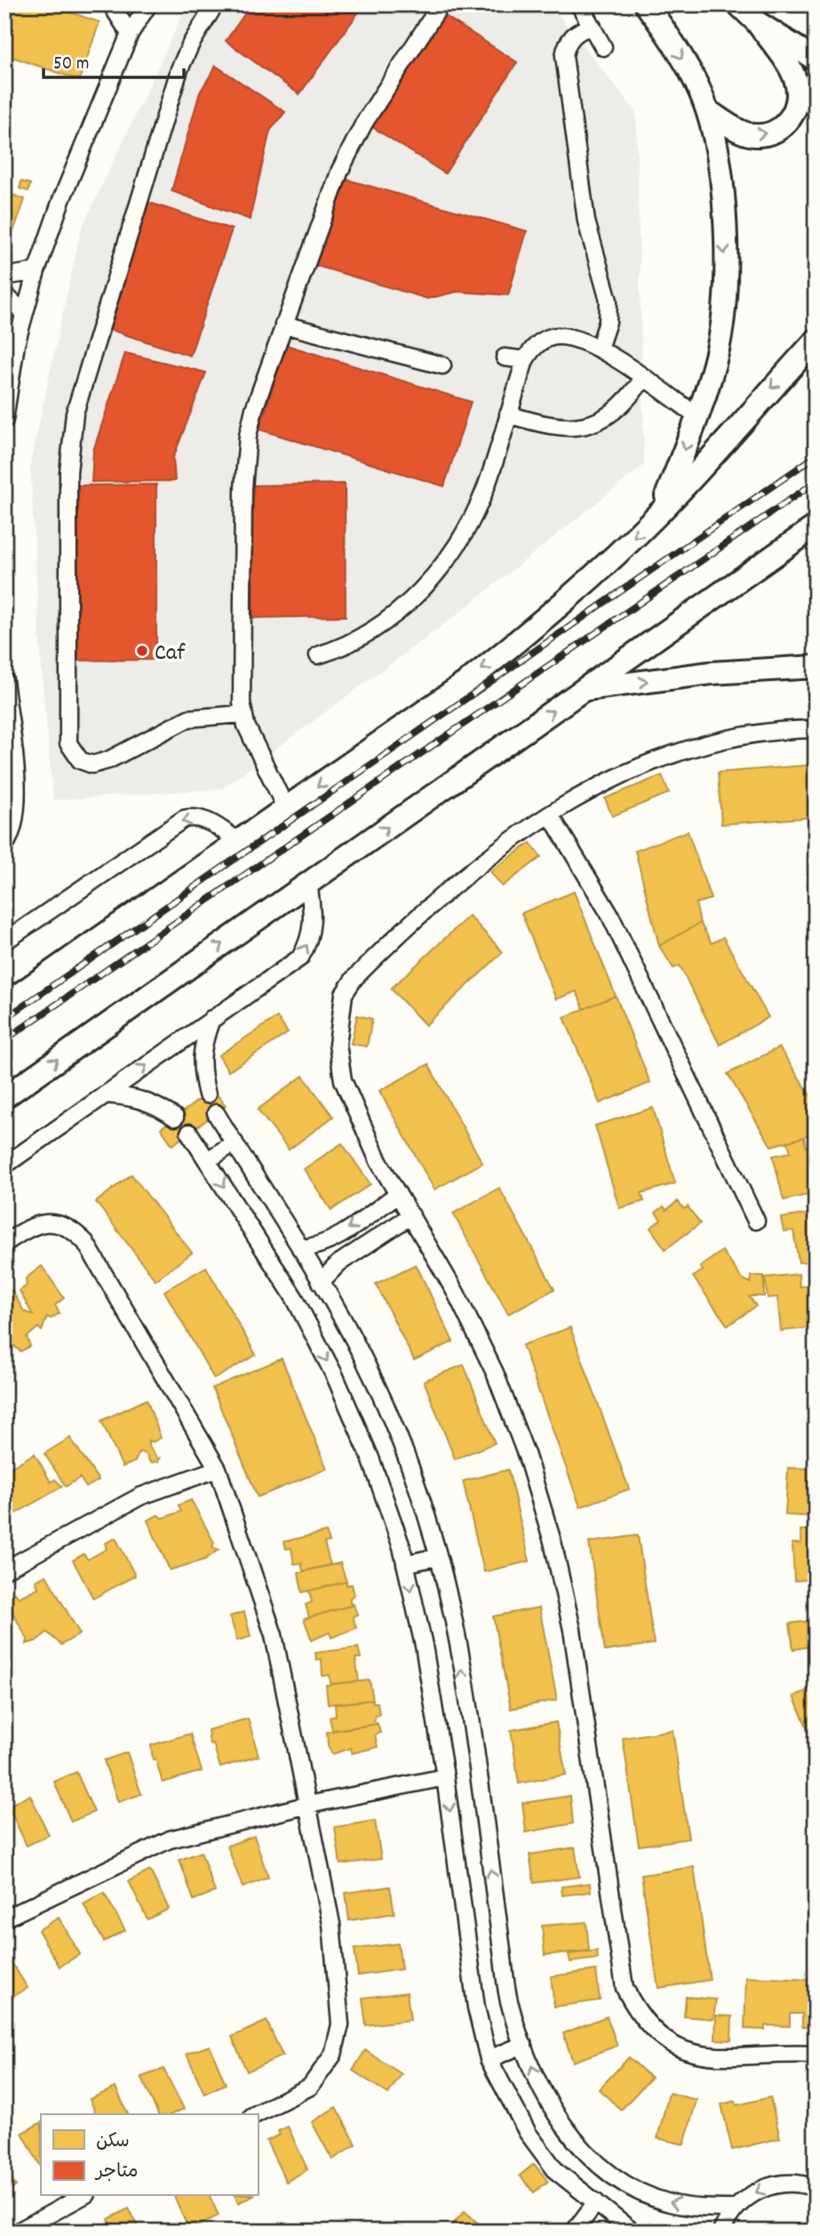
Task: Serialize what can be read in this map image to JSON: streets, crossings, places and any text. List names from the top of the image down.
{
  "places": ["Caf"],
  "legend": ["سكن", "متاجر"],
  "scale_bar": "50 m"
}
